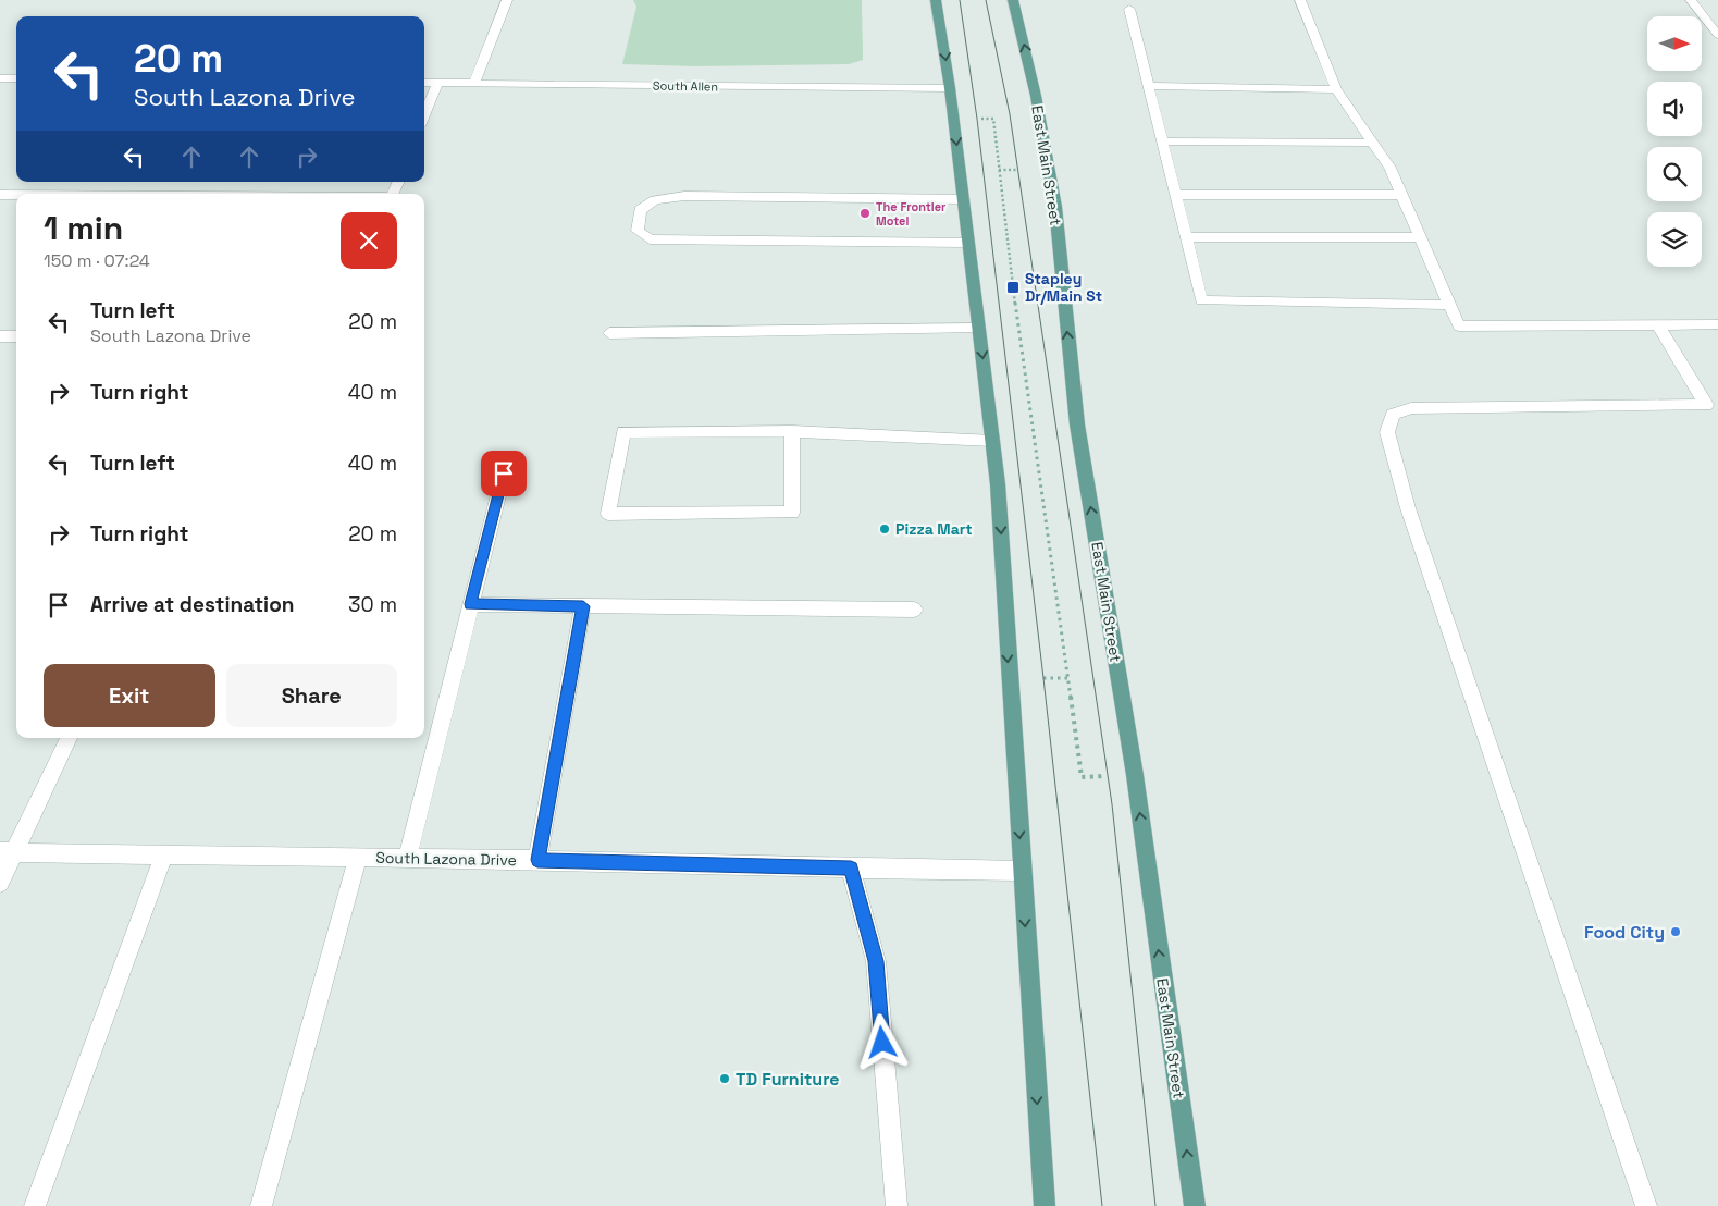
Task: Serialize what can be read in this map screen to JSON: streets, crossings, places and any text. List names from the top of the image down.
{
  "streets": {
    "main road": ["East Main Street"],
    "street": ["South Allen", "South Lazona Drive"]
  },
  "places": {
    "other": [
      "The Frontier Motel",
      "Pizza Mart",
      "Food City",
      "TD Furniture"
    ],
    "transit": ["Stapley Dr/Main St"]
  },
  "north": "right",
  "page": {
    "turn": ["20 m", "South Lazona Drive"],
    "heading": ["1 min", "150 m · 07:24"],
    "list": [
      {
        "name": "Turn left",
        "note": "South Lazona Drive",
        "value": "20 m"
      },
      {
        "name": "Turn right",
        "value": "40 m"
      },
      {
        "name": "Turn left",
        "value": "40 m"
      },
      {
        "name": "Turn right",
        "value": "20 m"
      },
      {
        "name": "Arrive at destination",
        "value": "30 m"
      }
    ],
    "buttons": ["Exit", "Share"]
  }
}
